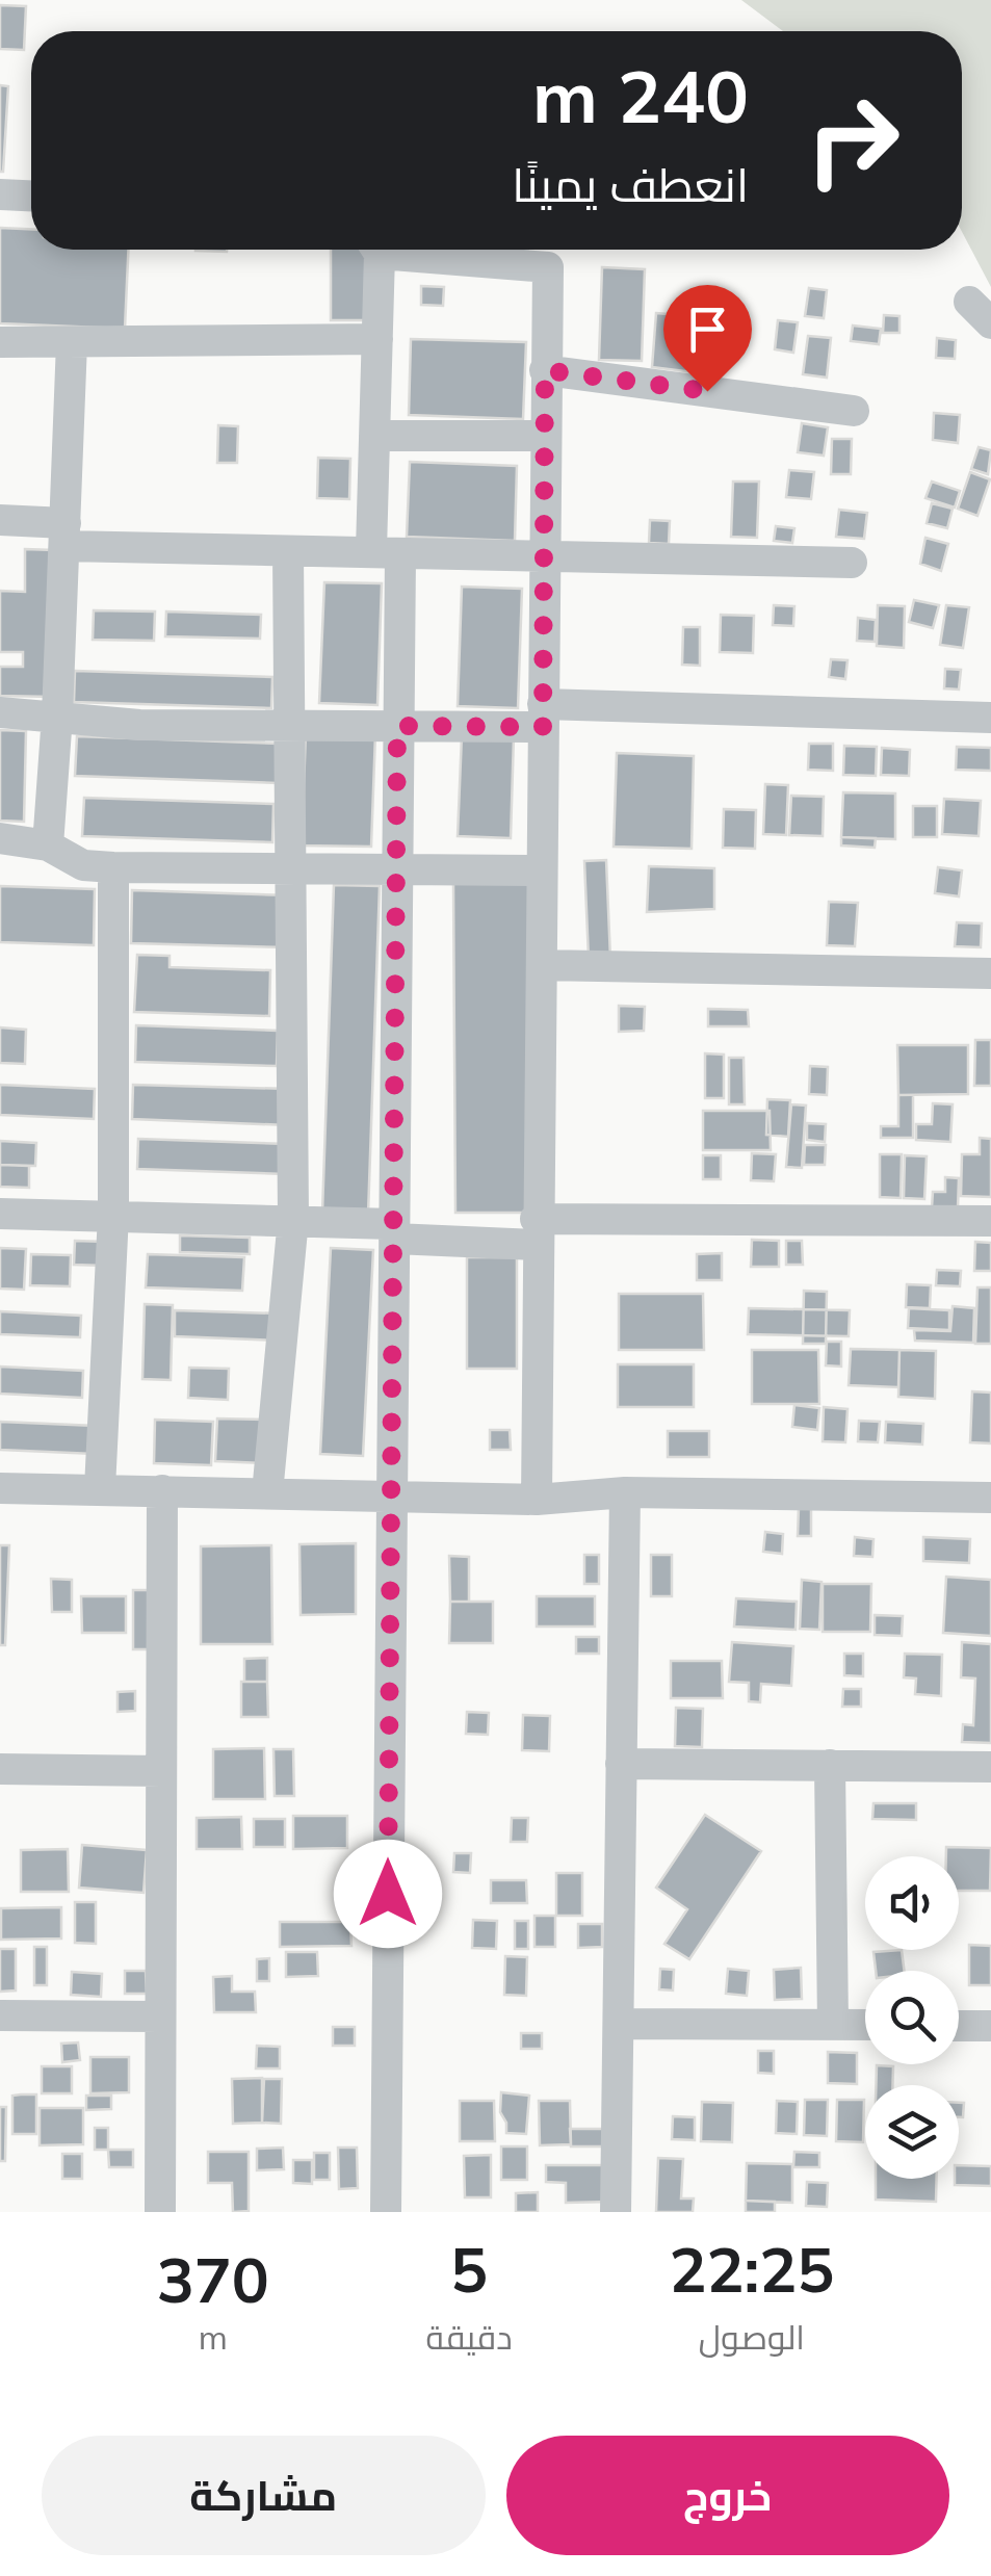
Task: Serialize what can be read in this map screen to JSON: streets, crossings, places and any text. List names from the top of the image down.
{
  "page": {
    "turn": ["240 m", "انعطف يمينًا"],
    "eta": [
      "22:25",
      "الوصول",
      "5",
      "دقيقة",
      "370",
      "m"
    ],
    "buttons": ["خروج", "مشاركة"]
  }
}
